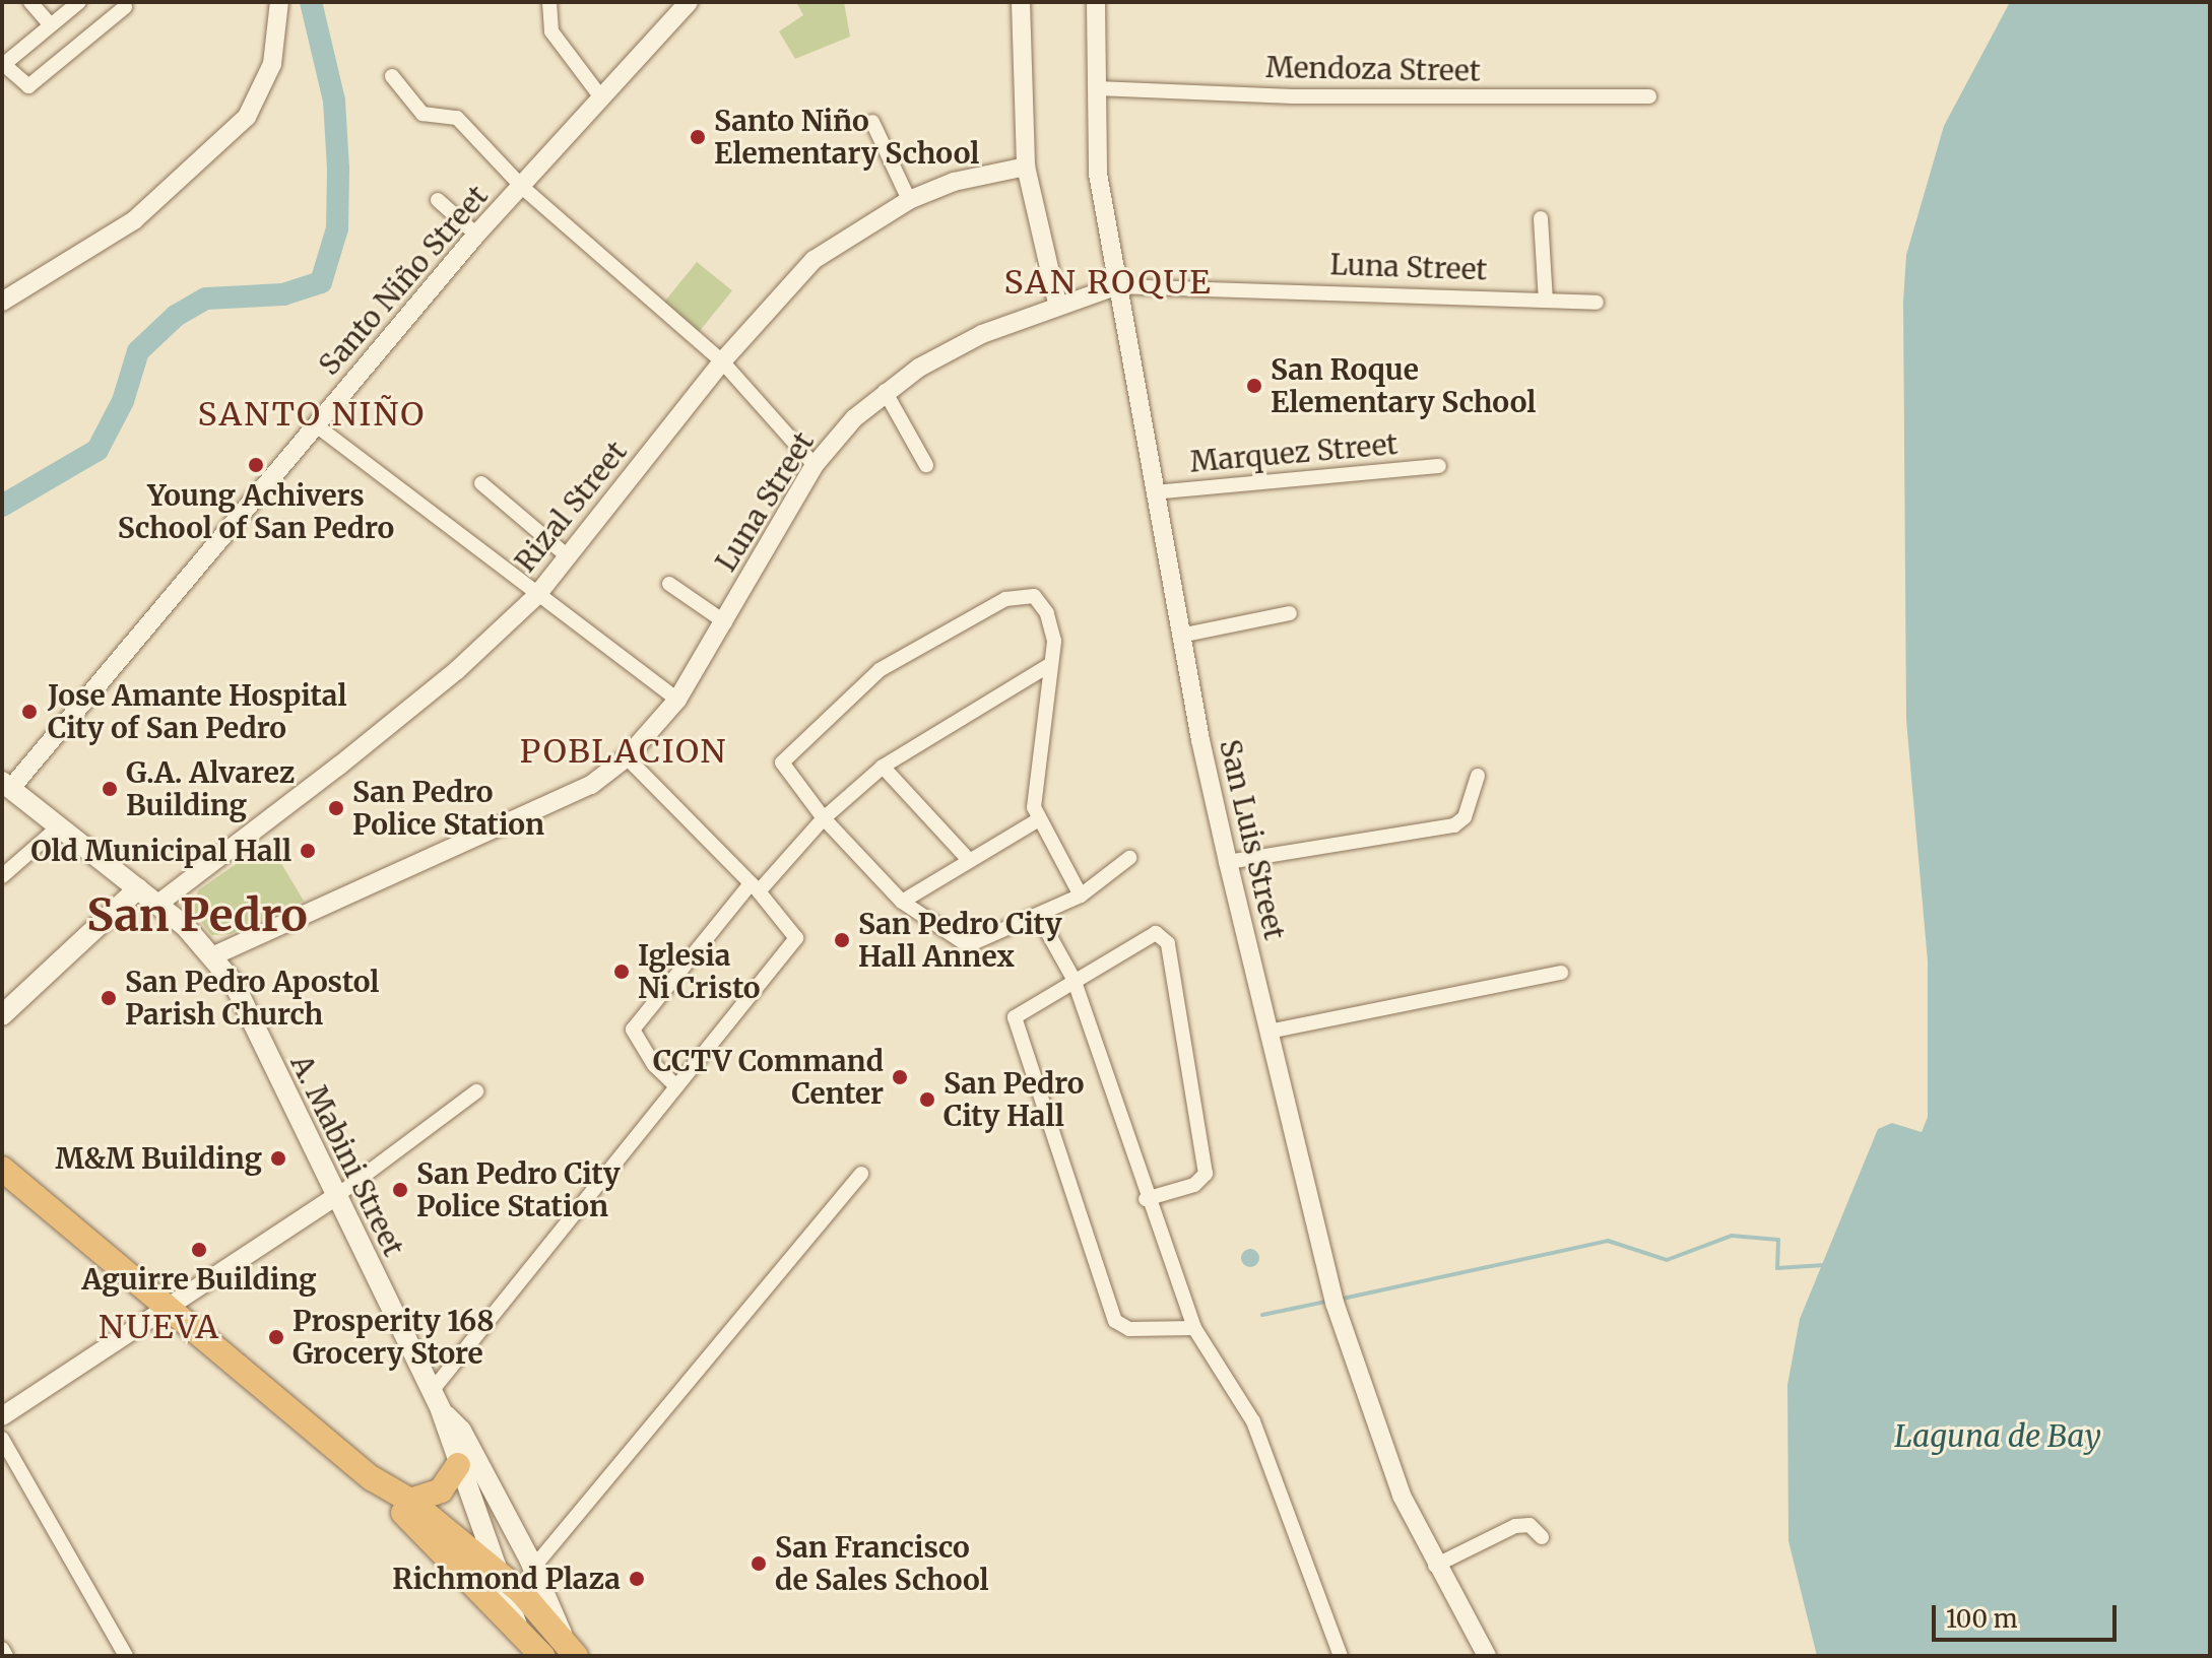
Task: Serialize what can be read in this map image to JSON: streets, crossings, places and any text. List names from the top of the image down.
{
  "streets": {
    "main road": ["A. Mabini Street"],
    "street": [
      "Mendoza Street",
      "Luna Street",
      "Santo Niño Street",
      "Marquez Street",
      "Rizal Street",
      "San Luis Street"
    ]
  },
  "crossings": [
    ["Mendoza Street", "San Luis Street"],
    ["Luna Street", "San Luis Street"],
    ["Luna Street", "A. Mabini Street"],
    ["Santo Niño Street", "A. Mabini Street"],
    ["Marquez Street", "San Luis Street"],
    ["Rizal Street", "A. Mabini Street"]
  ],
  "districts": [
    "SAN ROQUE",
    "SANTO NIÑO",
    "POBLACION",
    "San Pedro",
    "NUEVA"
  ],
  "water": ["Laguna de Bay"],
  "places": [
    "Santo Niño Elementary School",
    "San Roque Elementary School",
    "Young Achivers School of San Pedro",
    "Jose Amante Hospital City of San Pedro",
    "G.A. Alvarez Building",
    "San Pedro Police Station",
    "Old Municipal Hall",
    "San Pedro City Hall Annex",
    "Iglesia Ni Cristo",
    "San Pedro Apostol Parish Church",
    "CCTV Command Center",
    "San Pedro City Hall",
    "M&M Building",
    "San Pedro City Police Station",
    "Aguirre Building",
    "Prosperity 168 Grocery Store",
    "San Francisco de Sales School",
    "Richmond Plaza"
  ],
  "scale_bar": "100 m"
}
